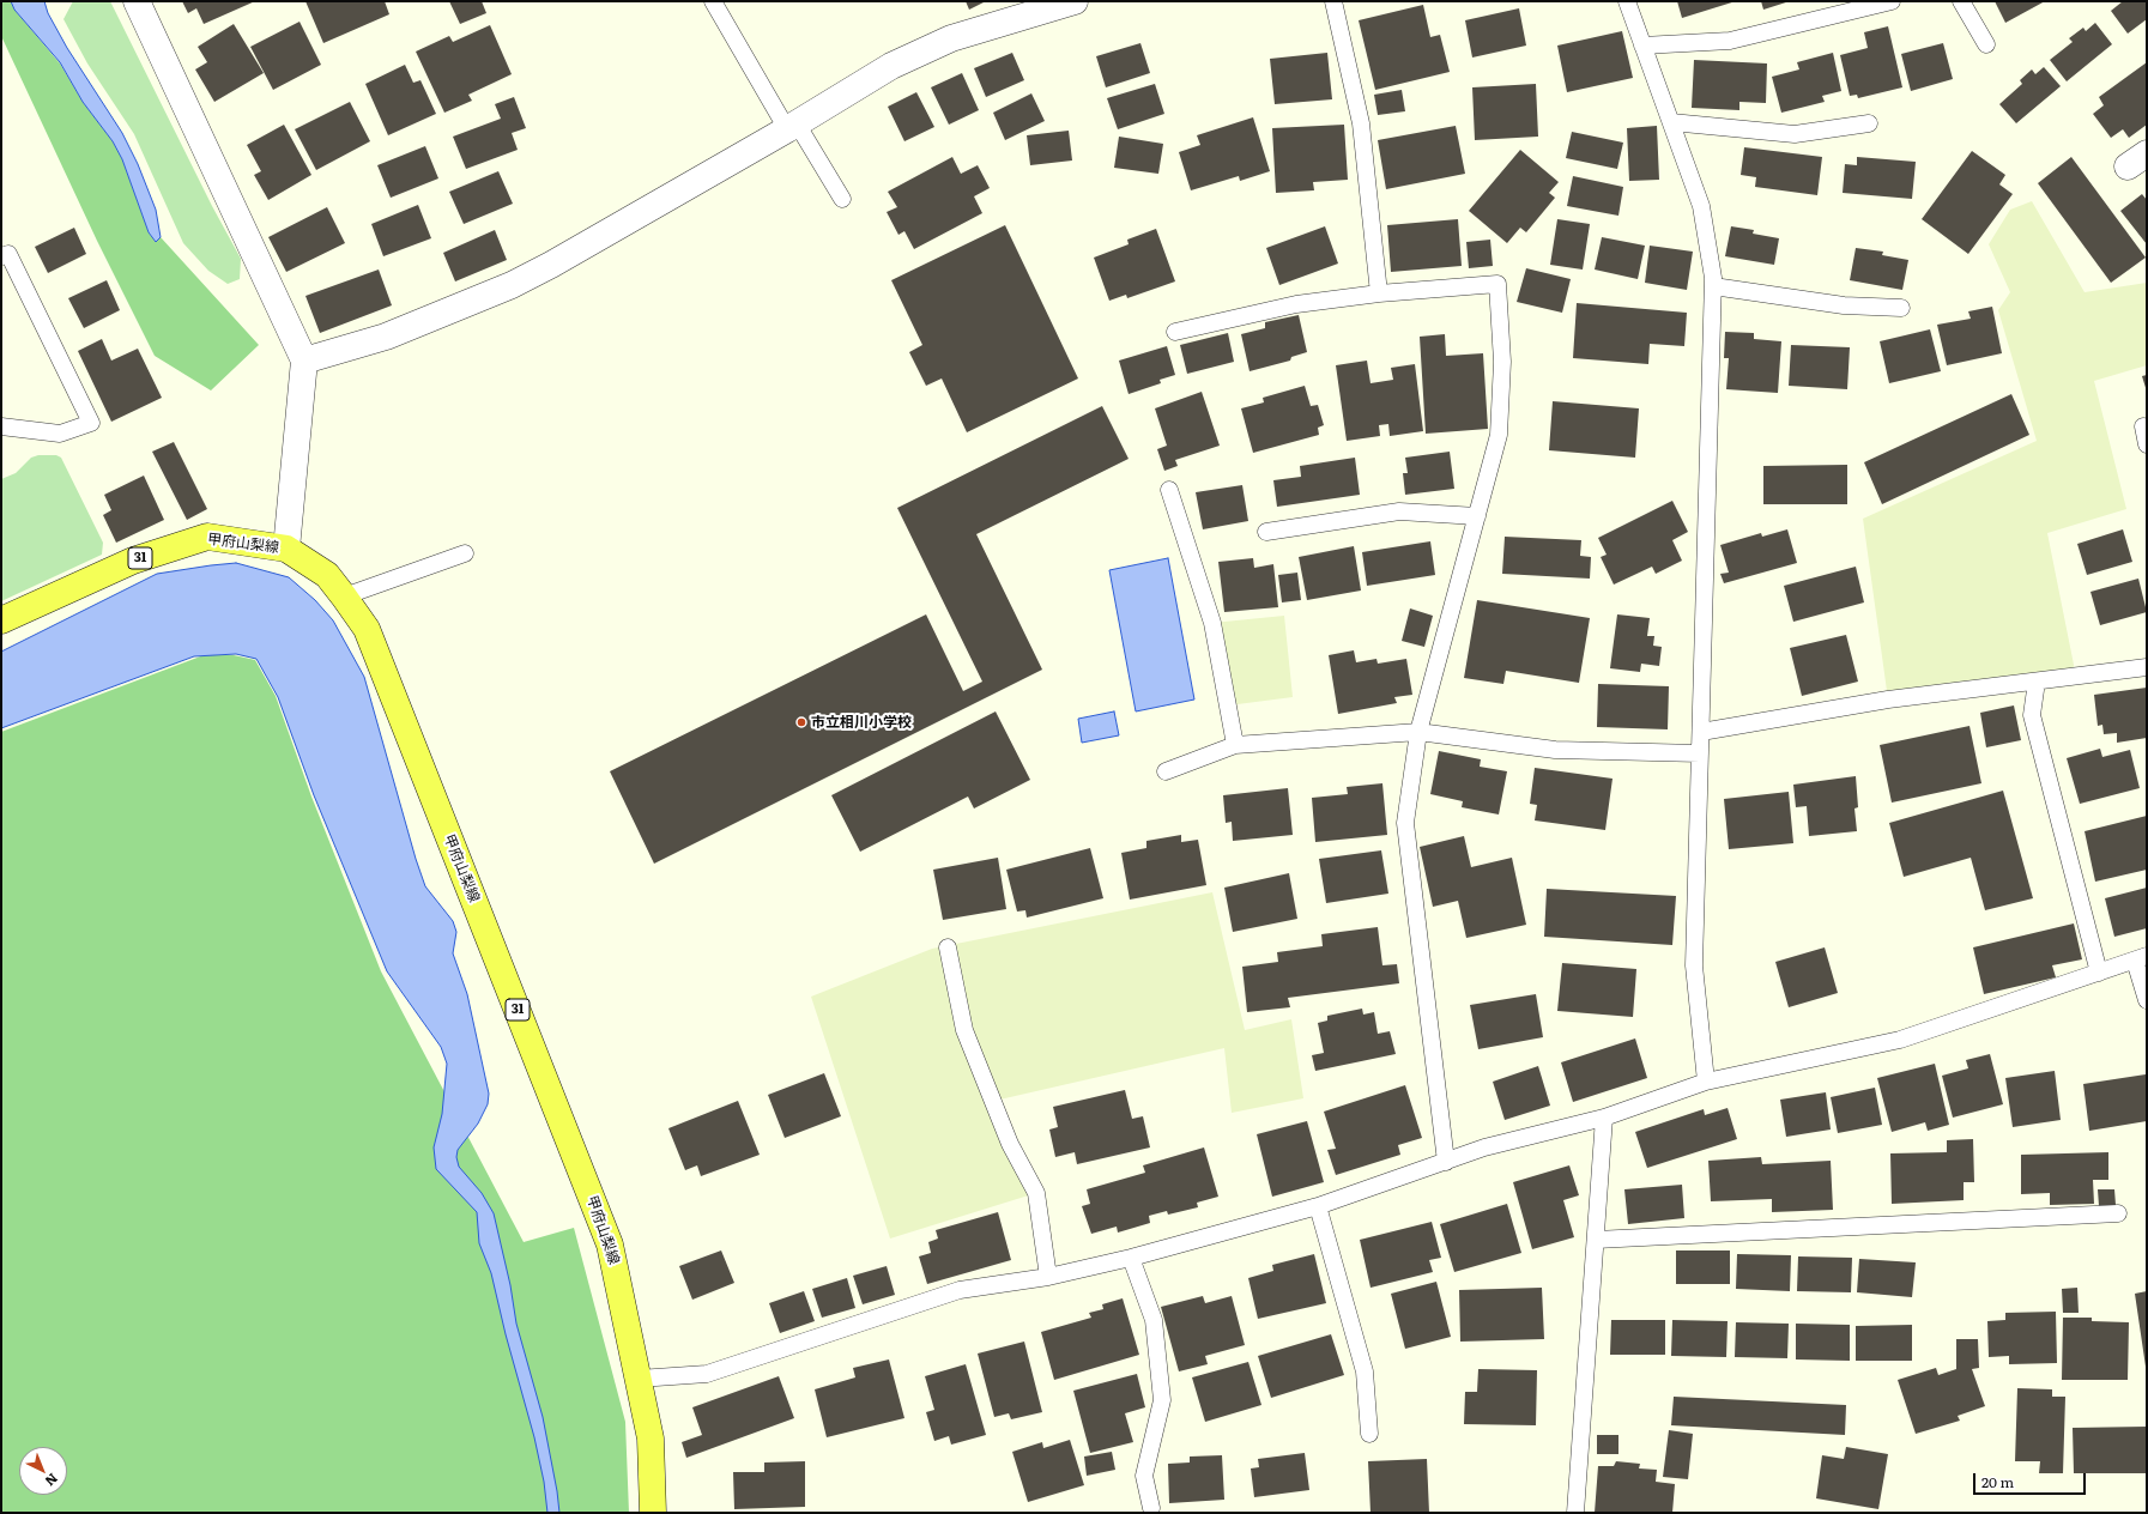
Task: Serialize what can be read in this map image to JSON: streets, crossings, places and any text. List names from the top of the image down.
{
  "streets": {
    "main road": ["甲府山梨線", "31"]
  },
  "places": ["市立相川小学校"],
  "scale_bar": "20 m",
  "north": "bottom right"
}
